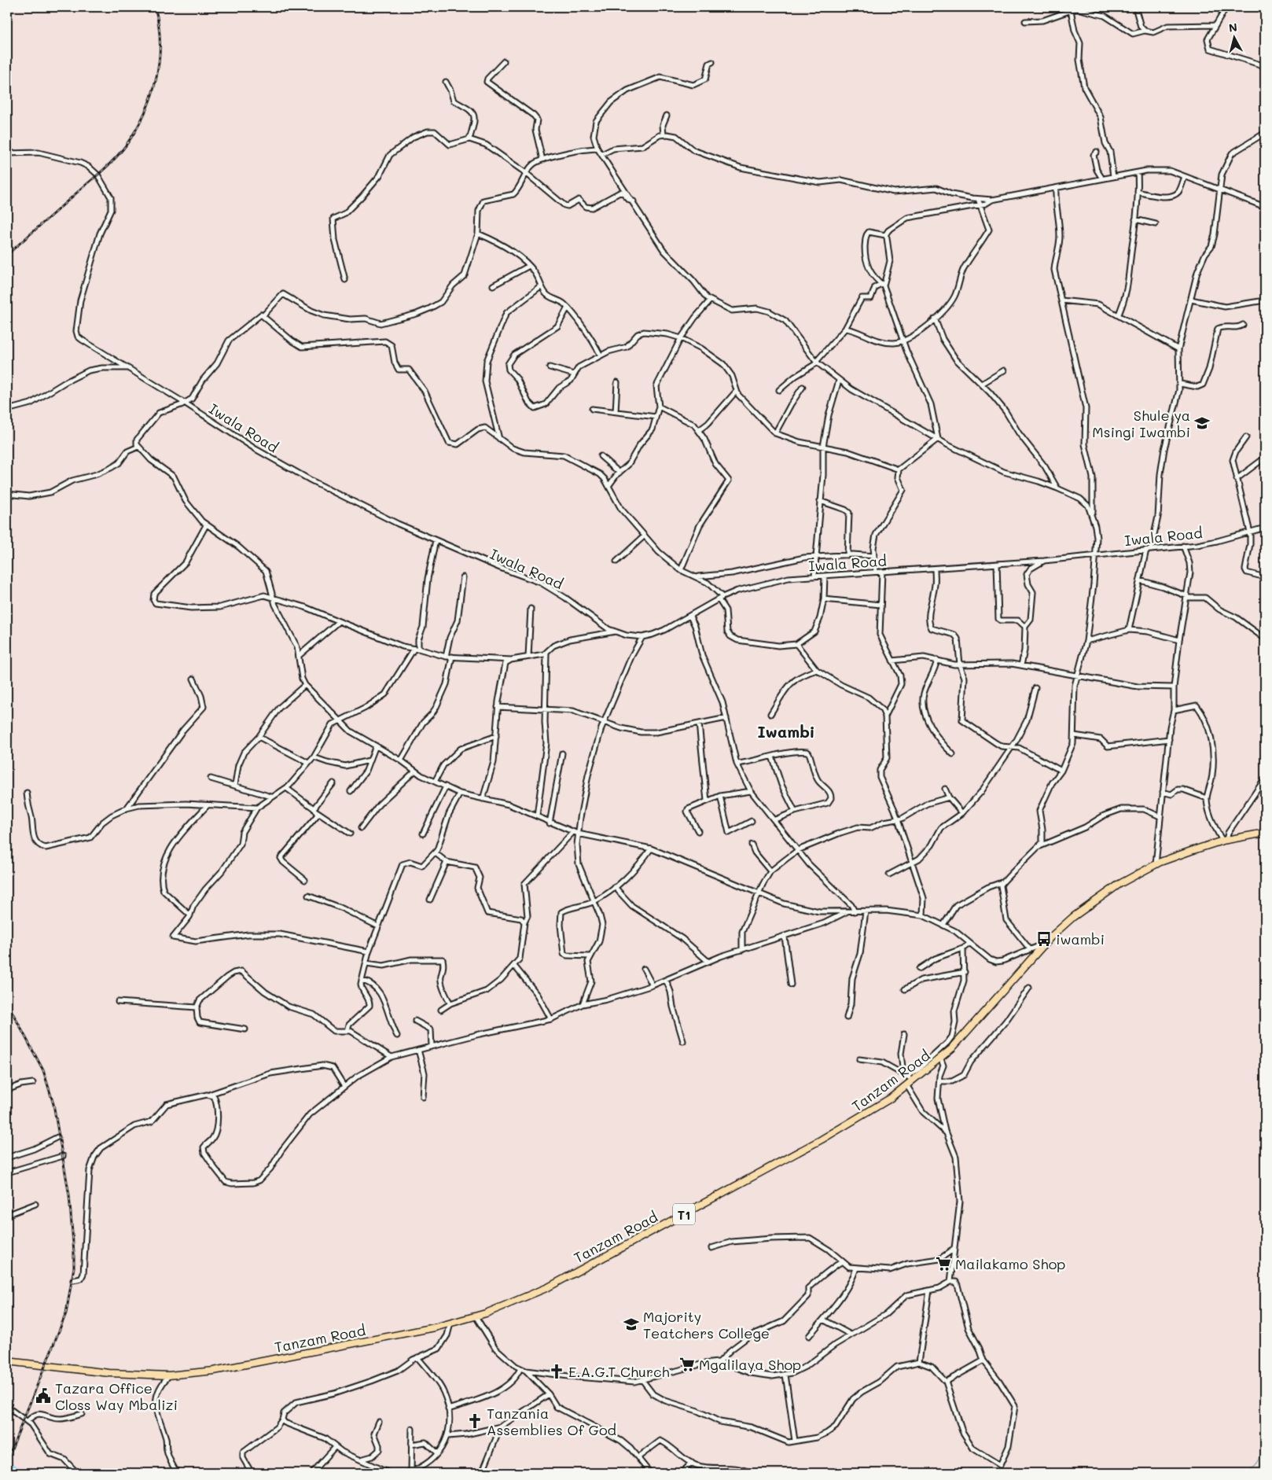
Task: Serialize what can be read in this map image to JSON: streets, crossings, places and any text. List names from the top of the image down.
{
  "streets": {
    "highway": ["Tanzam Road", "T1"],
    "street": ["Iwala Road"]
  },
  "districts": ["Iwambi"],
  "places": {
    "school or university": ["Shule ya Msingi Iwambi", "Majority Teatchers College"],
    "bus stop": ["iwambi"],
    "supermarket": ["Mailakamo Shop", "Mgalilaya Shop"],
    "church": ["E.A.G.T Church", "Tanzania Assemblies Of God"],
    "public building": ["Tazara Office Closs Way Mbalizi"]
  },
  "north": "top"
}
